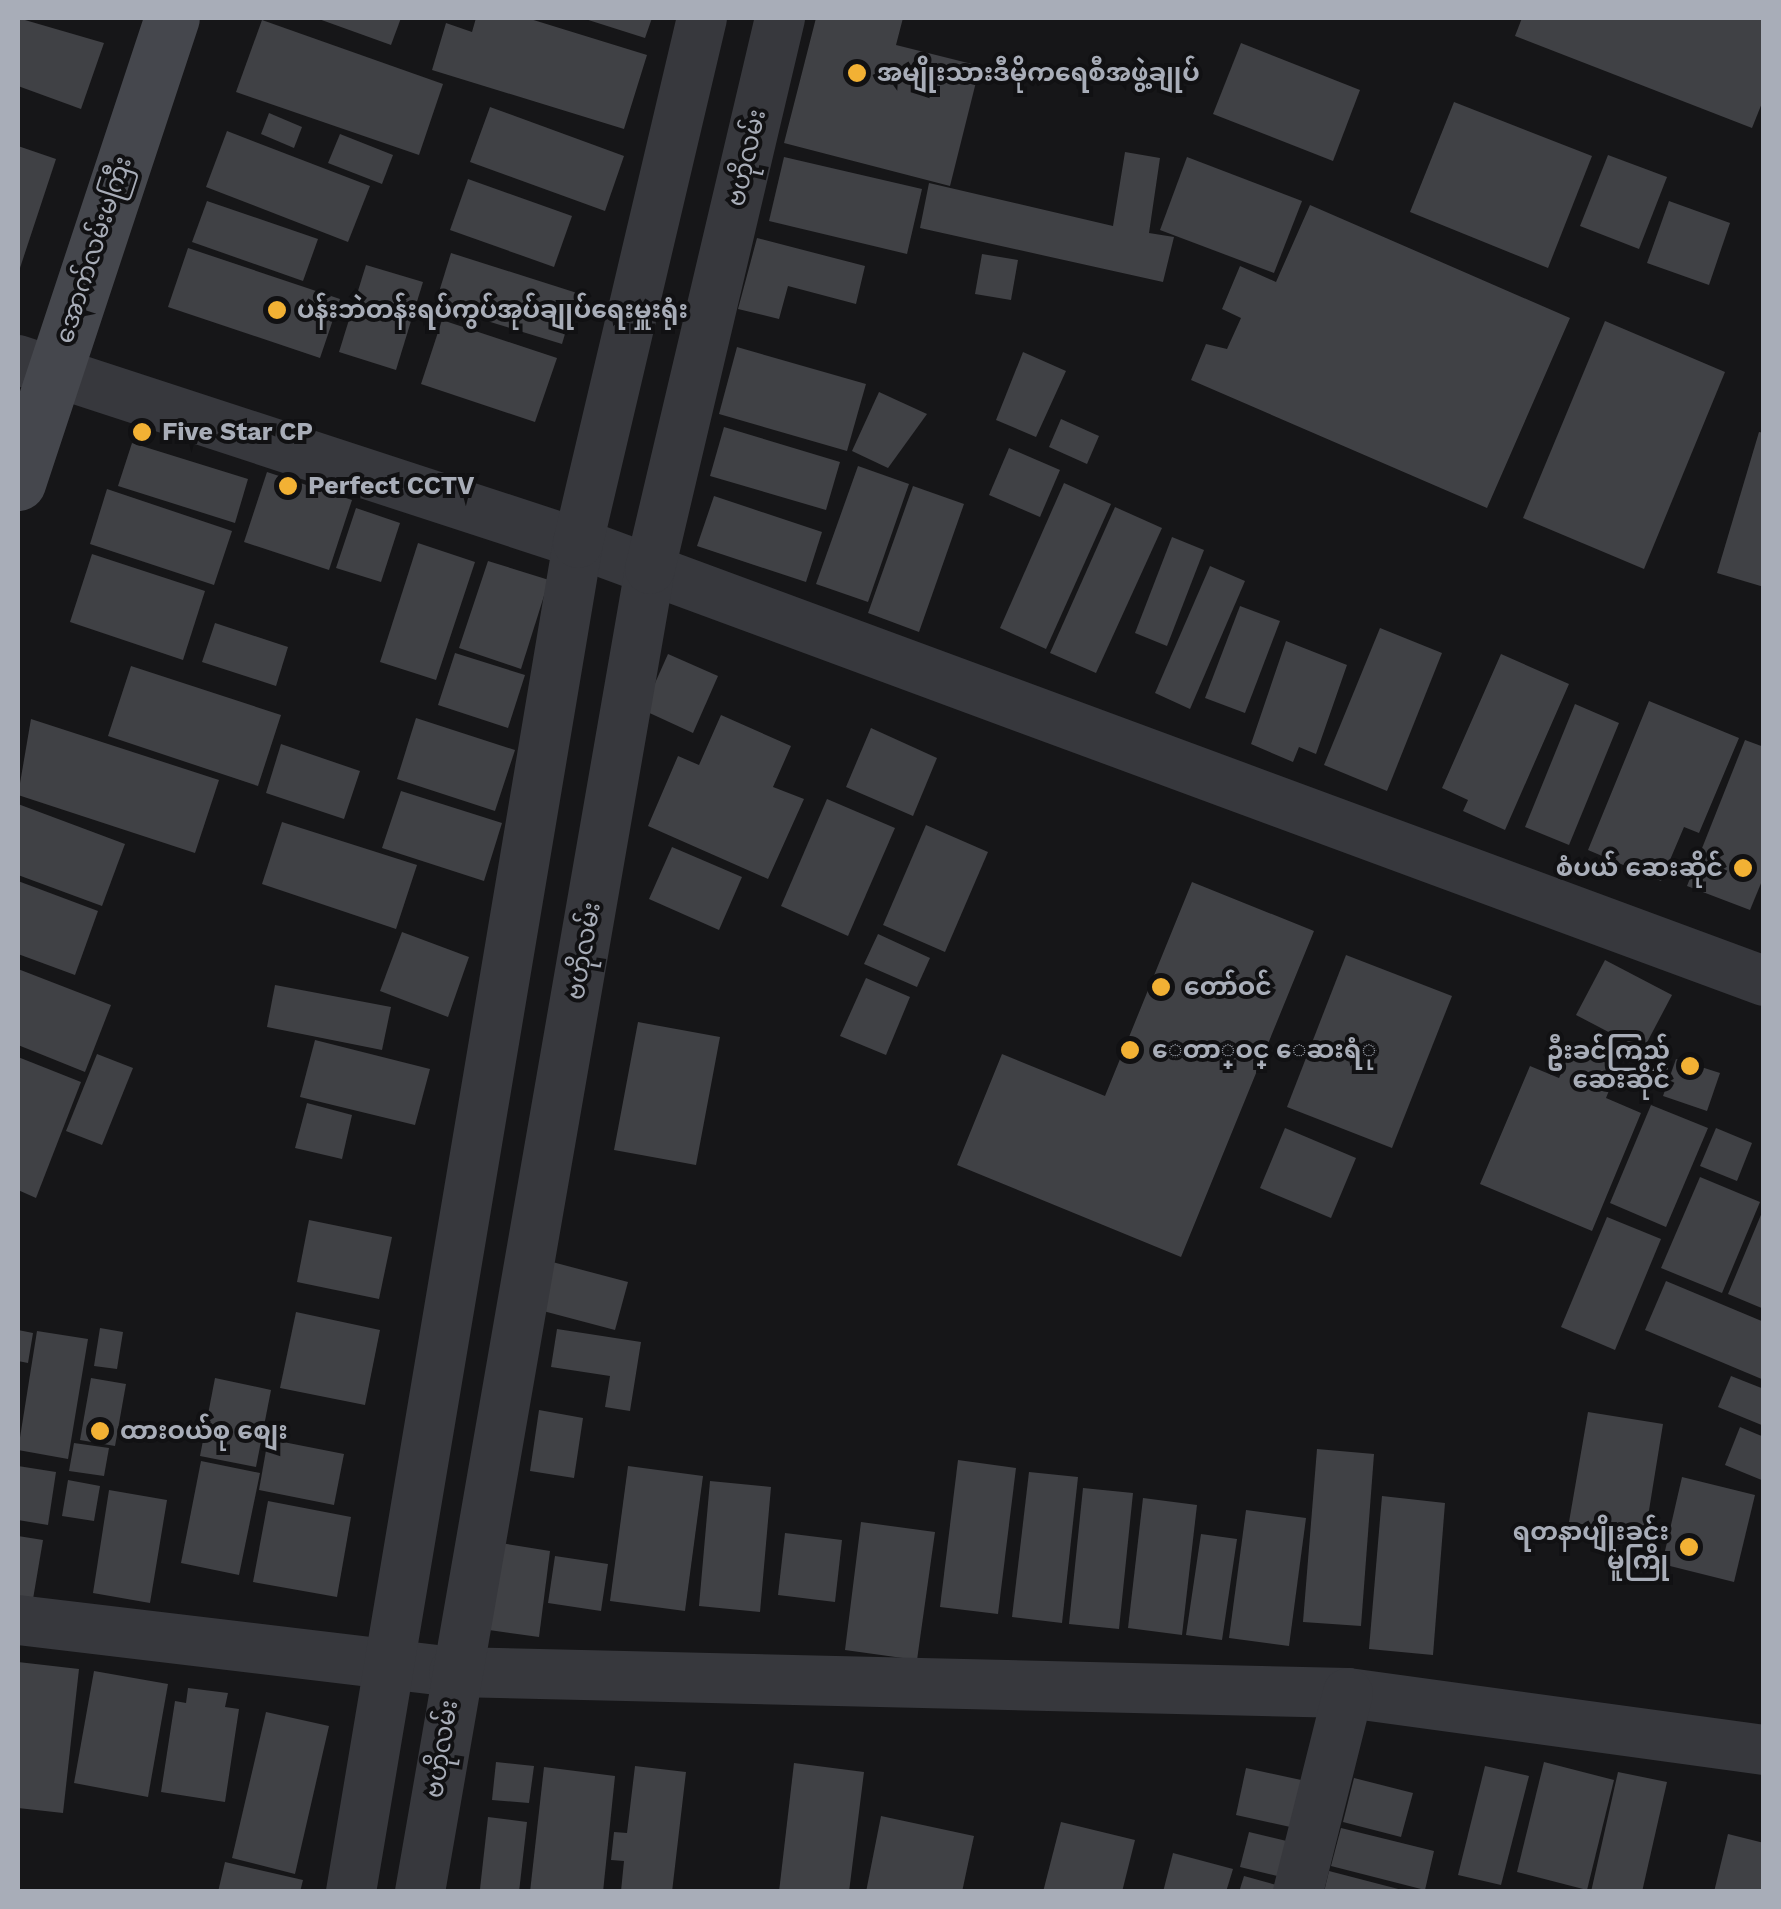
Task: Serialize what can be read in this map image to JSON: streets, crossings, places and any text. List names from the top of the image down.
{
  "streets": {
    "main road": ["အောက်လမ်းမကြီး"],
    "street": ["ဗဟိုလမ်း"]
  },
  "places": [
    "အမျိုးသားဒီမိုကရေစီအဖွဲ့ချုပ်",
    "ပန်းဘဲတန်းရပ်ကွပ်အုပ်ချုပ်ရေးမှူးရုံး",
    "Five Star CP",
    "Perfect CCTV",
    "စံပယ် ဆေးဆိုင်",
    "တော်ဝင်",
    "ေတာ္ဝင္ ေဆးရံု",
    "ဦးခင်ကြည် ဆေးဆိုင်",
    "ထားဝယ်စု စျေး",
    "ရတနာပျိုးခင်း မူကြို"
  ]
}
